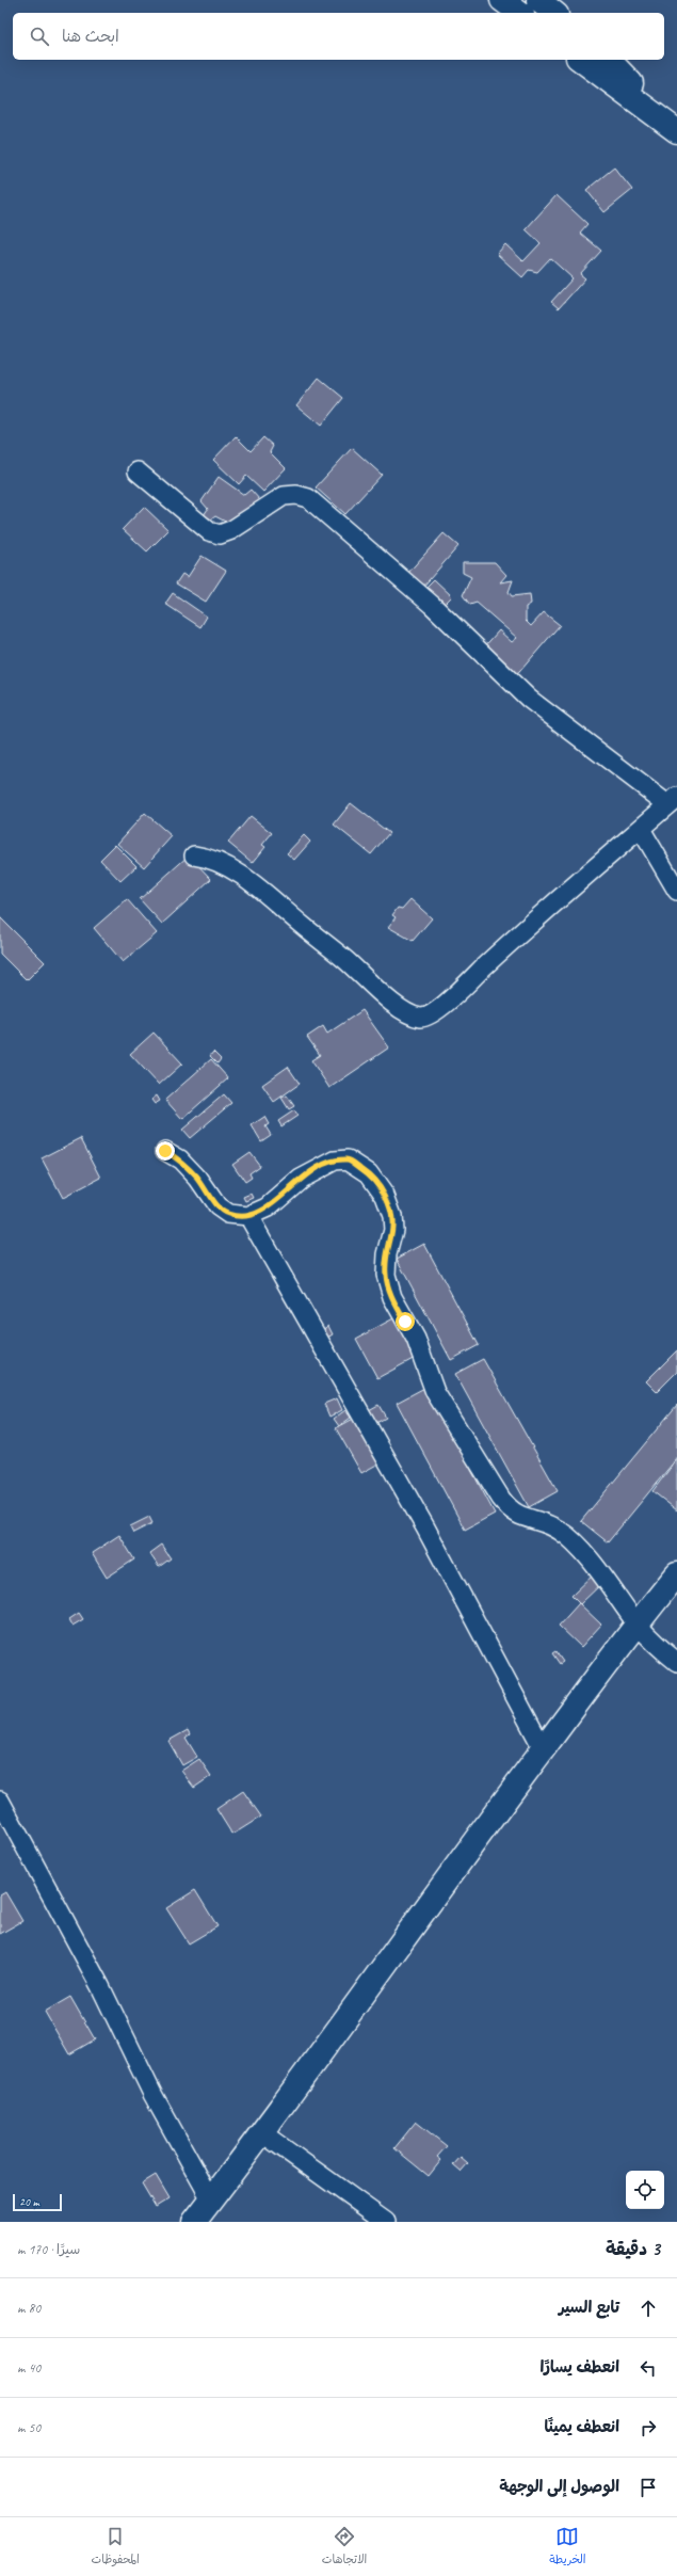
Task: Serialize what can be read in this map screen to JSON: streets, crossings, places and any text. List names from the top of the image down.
{
  "scale_bar": "20 m",
  "page": {
    "search": "ابحث هنا",
    "scale": "20 m",
    "heading": ["3 دقيقة", "سيرًا · 170 m"],
    "list": [
      ["تابع السير", "80 m"],
      ["انعطف يسارًا", "40 m"],
      ["انعطف يمينًا", "50 m"],
      "الوصول إلى الوجهة"
    ],
    "nav": ["الخريطة", "الاتجاهات", "المحفوظات"]
  }
}
